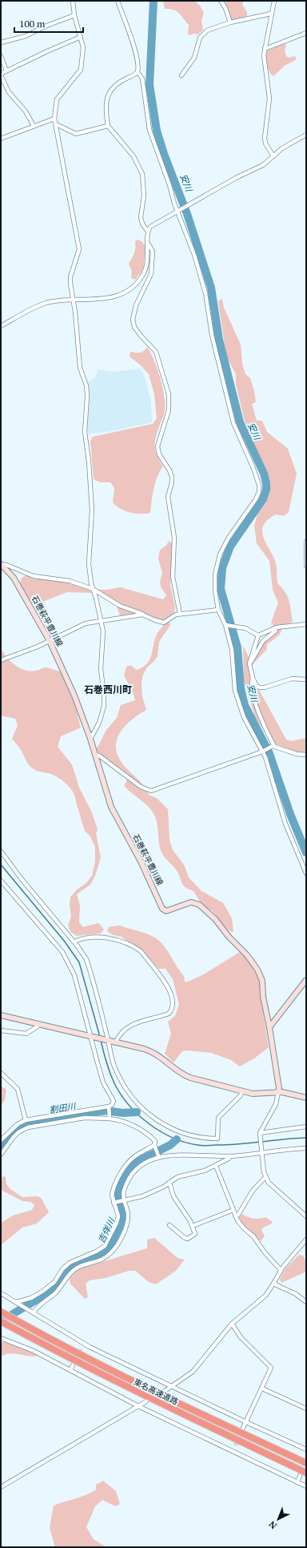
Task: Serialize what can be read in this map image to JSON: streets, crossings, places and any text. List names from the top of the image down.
{
  "streets": {
    "highway": ["東名高速道路"],
    "main road": ["石巻萩平豊川線"]
  },
  "districts": ["石巻西川町"],
  "water": ["安川", "割田川", "吉佯川"],
  "scale_bar": "100 m",
  "north": "bottom left"
}
